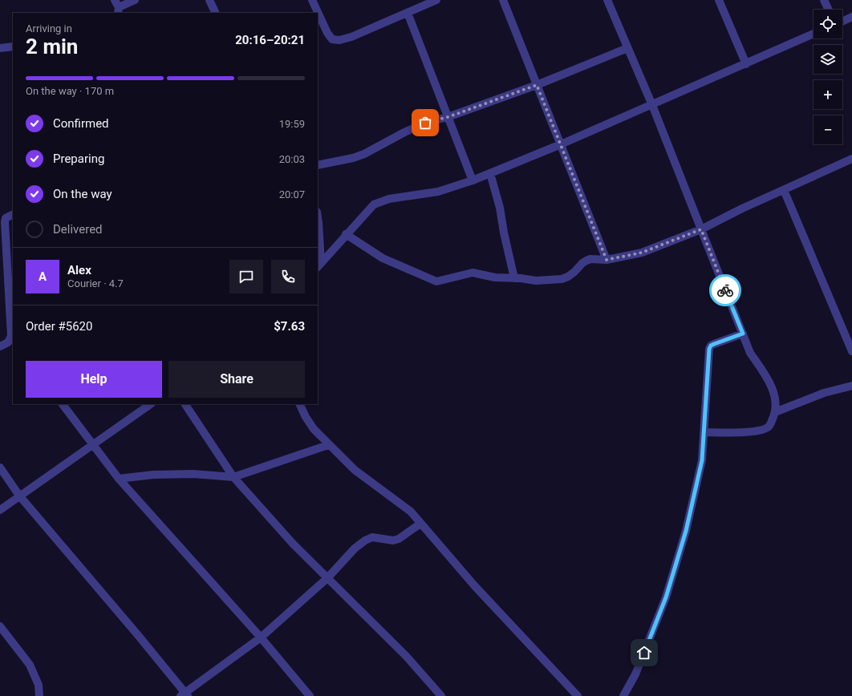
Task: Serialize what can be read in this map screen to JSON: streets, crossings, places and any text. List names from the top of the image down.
{
  "page": {
    "map_buttons": ["+", "−"],
    "heading": ["2 min", "Arriving in", "20:16–20:21"],
    "panel": [
      "Alex",
      "Courier · 4.7",
      "Order #5620",
      "$7.63"
    ],
    "bar": "On the way · 170 m",
    "list": [
      ["Confirmed", "19:59"],
      ["Preparing", "20:03"],
      ["On the way", "20:07"],
      "Delivered"
    ],
    "round": "A",
    "buttons": ["Help", "Share"]
  }
}
